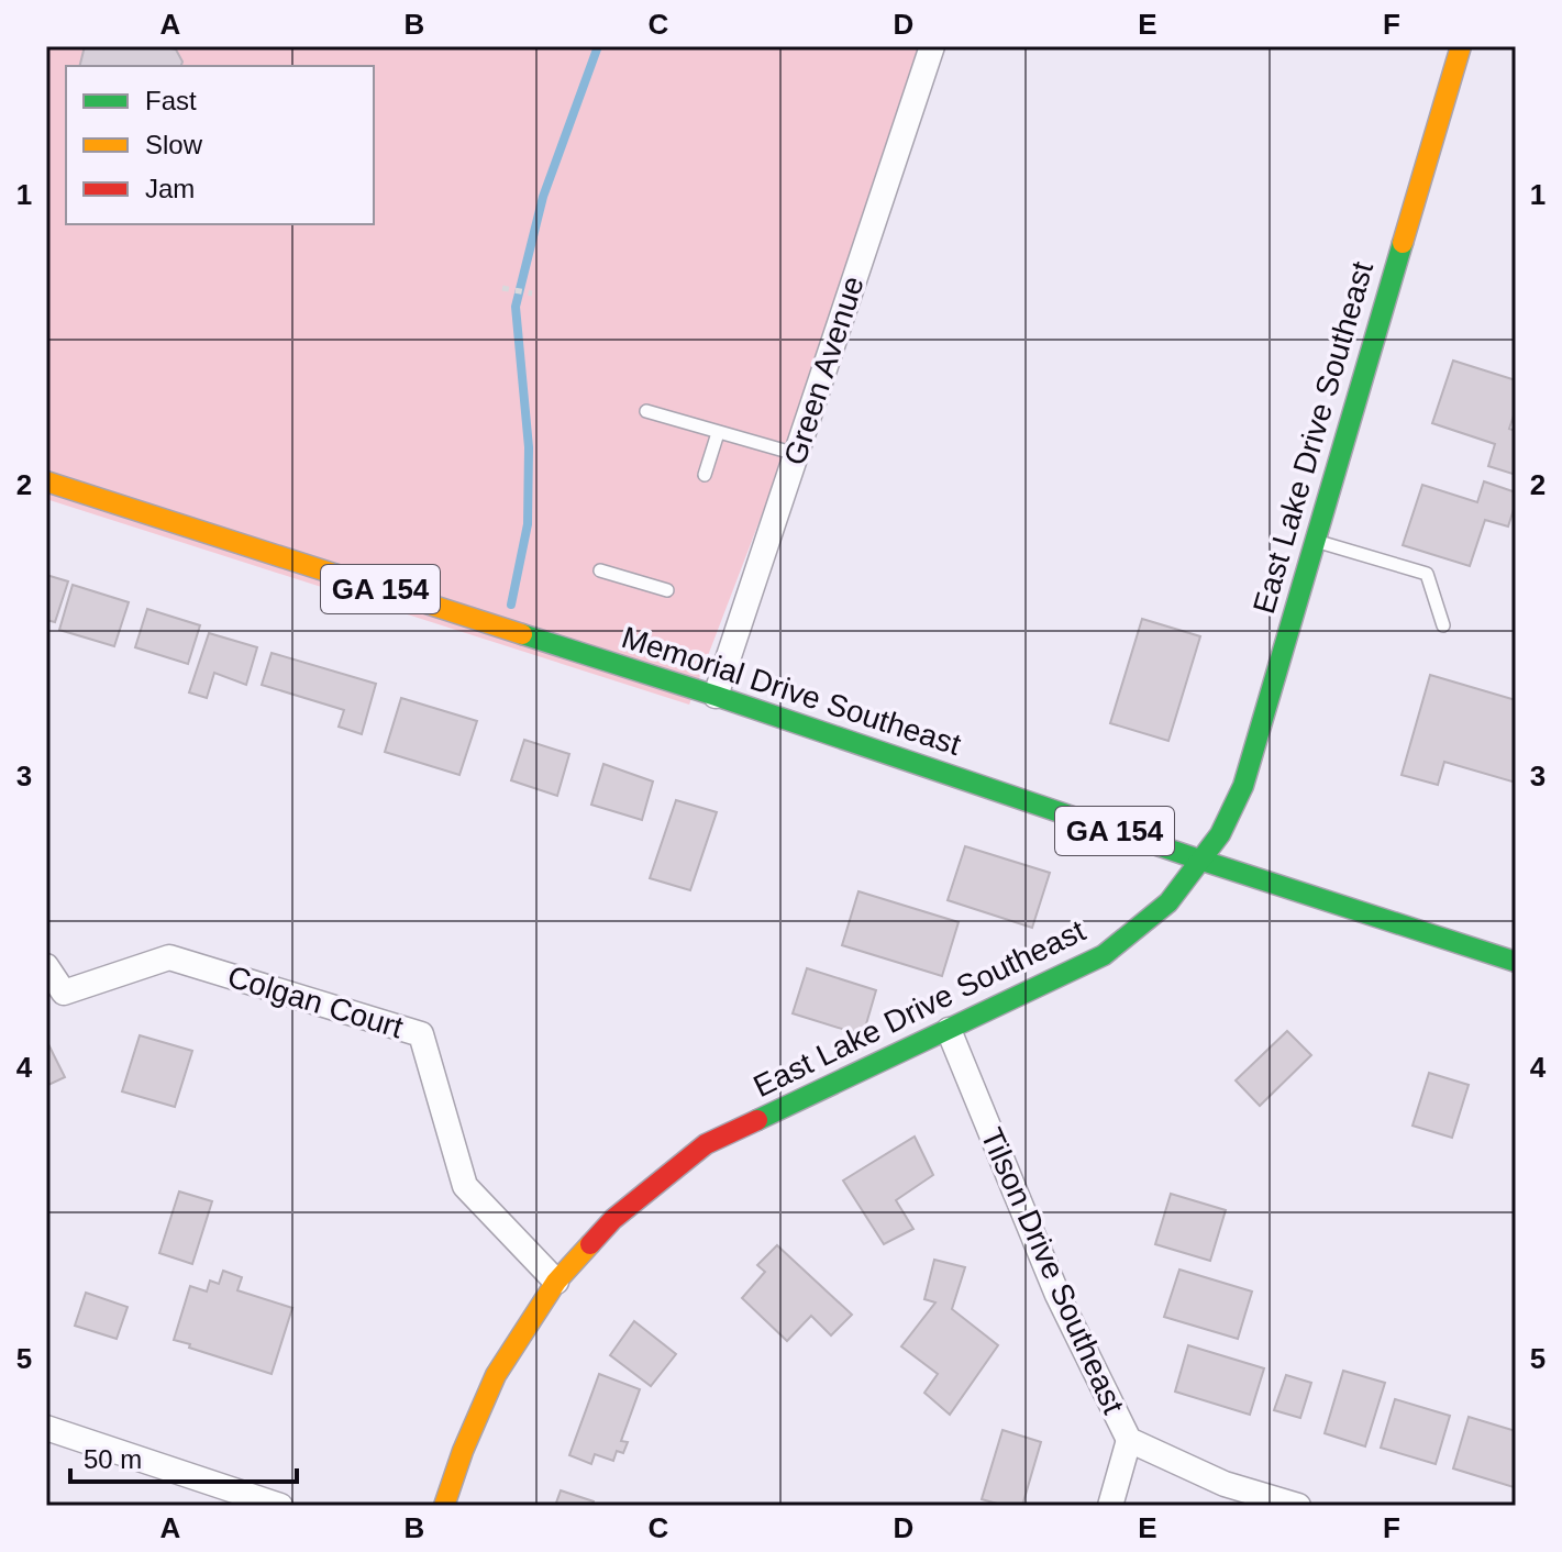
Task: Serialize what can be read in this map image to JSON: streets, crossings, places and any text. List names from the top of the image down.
{
  "streets": {
    "street": [
      "Green Avenue",
      "East Lake Drive Southeast",
      "GA 154",
      "Memorial Drive Southeast",
      "Colgan Court",
      "Tilson Drive Southeast"
    ]
  },
  "crossings": [
    ["Green Avenue", "Memorial Drive Southeast"],
    ["East Lake Drive Southeast", "Memorial Drive Southeast"],
    ["East Lake Drive Southeast", "Colgan Court"],
    ["East Lake Drive Southeast", "Tilson Drive Southeast"]
  ],
  "legend": ["Fast", "Slow", "Jam"],
  "scale_bar": "50 m",
  "grid": {
    "columns": [
      "A",
      "B",
      "C",
      "D",
      "E",
      "F"
    ],
    "rows": [
      "1",
      "2",
      "3",
      "4",
      "5"
    ]
  }
}
